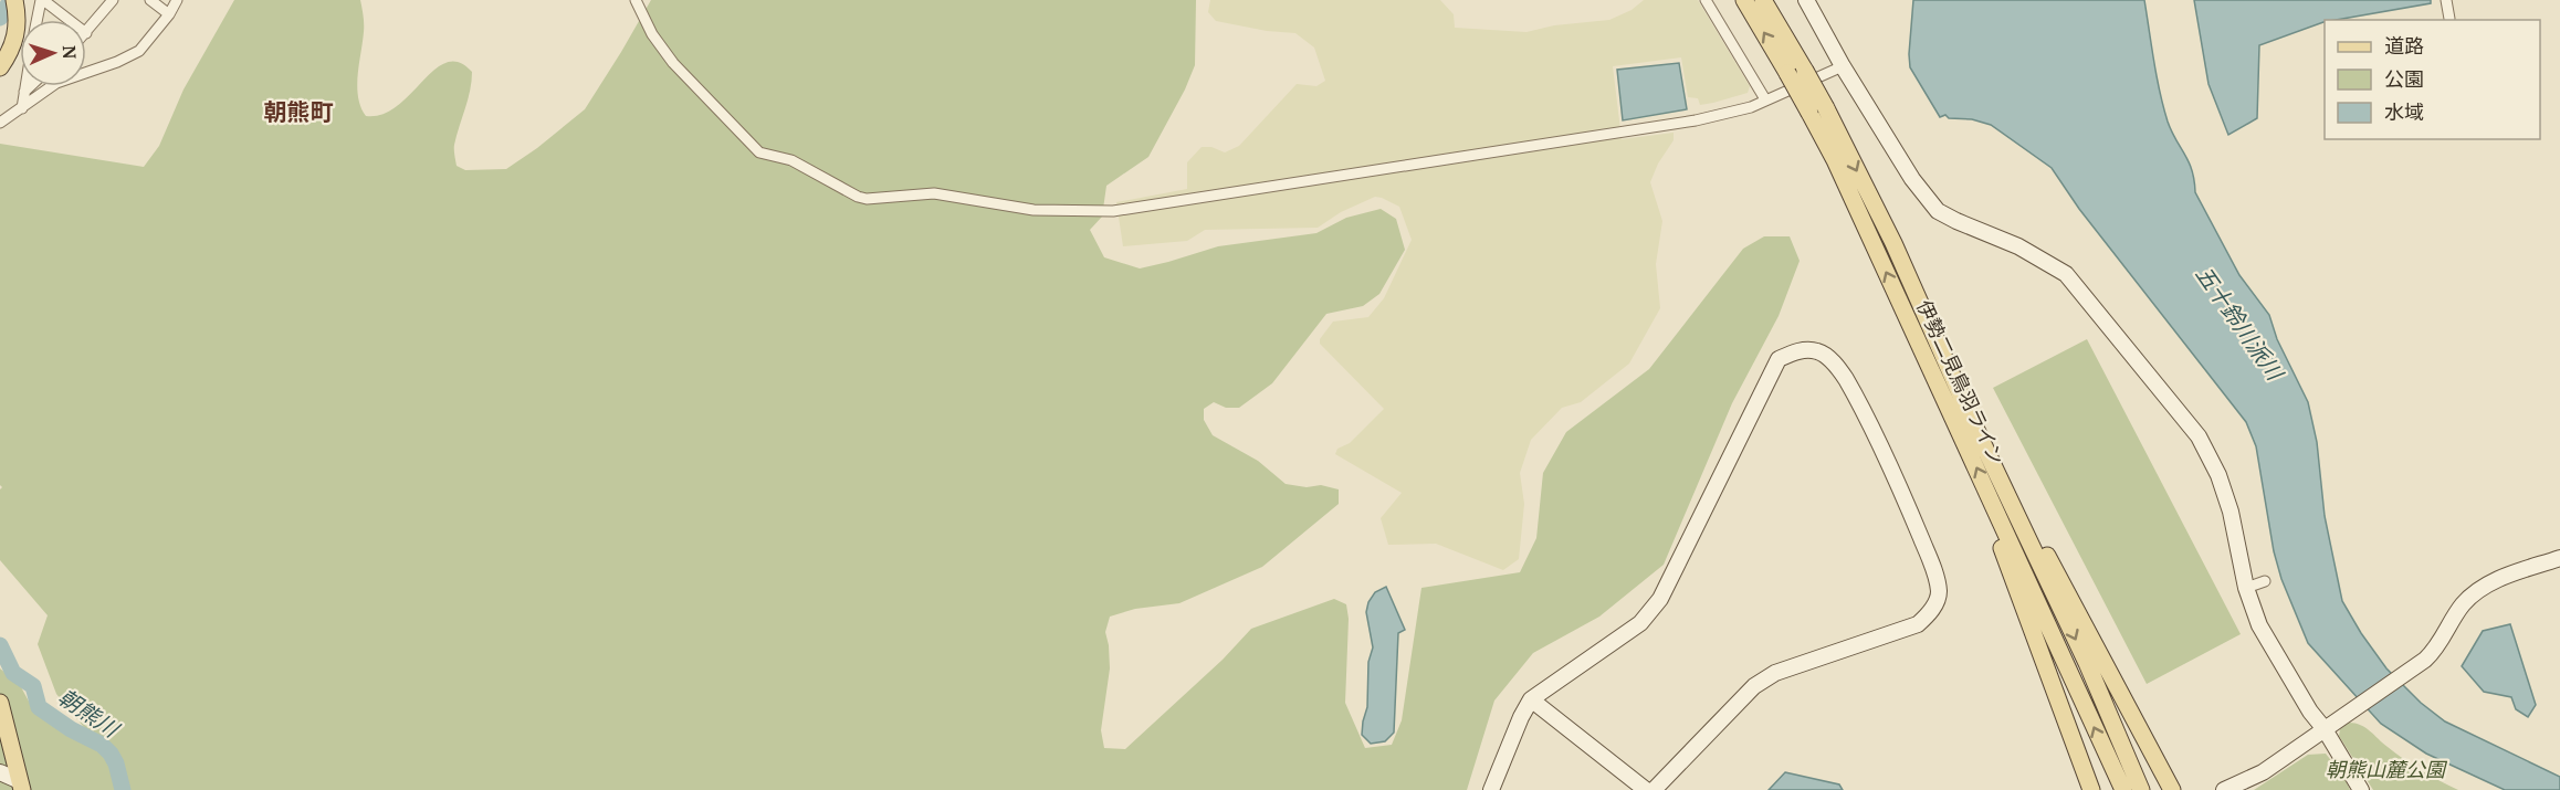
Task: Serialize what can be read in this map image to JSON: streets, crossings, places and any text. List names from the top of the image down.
{
  "streets": {
    "main road": ["伊勢二見鳥羽ライン"]
  },
  "districts": ["朝熊町"],
  "water": ["五十鈴川派川", "朝熊川"],
  "parks": ["朝熊山麓公園"],
  "legend": ["道路", "公園", "水域"],
  "north": "right"
}
